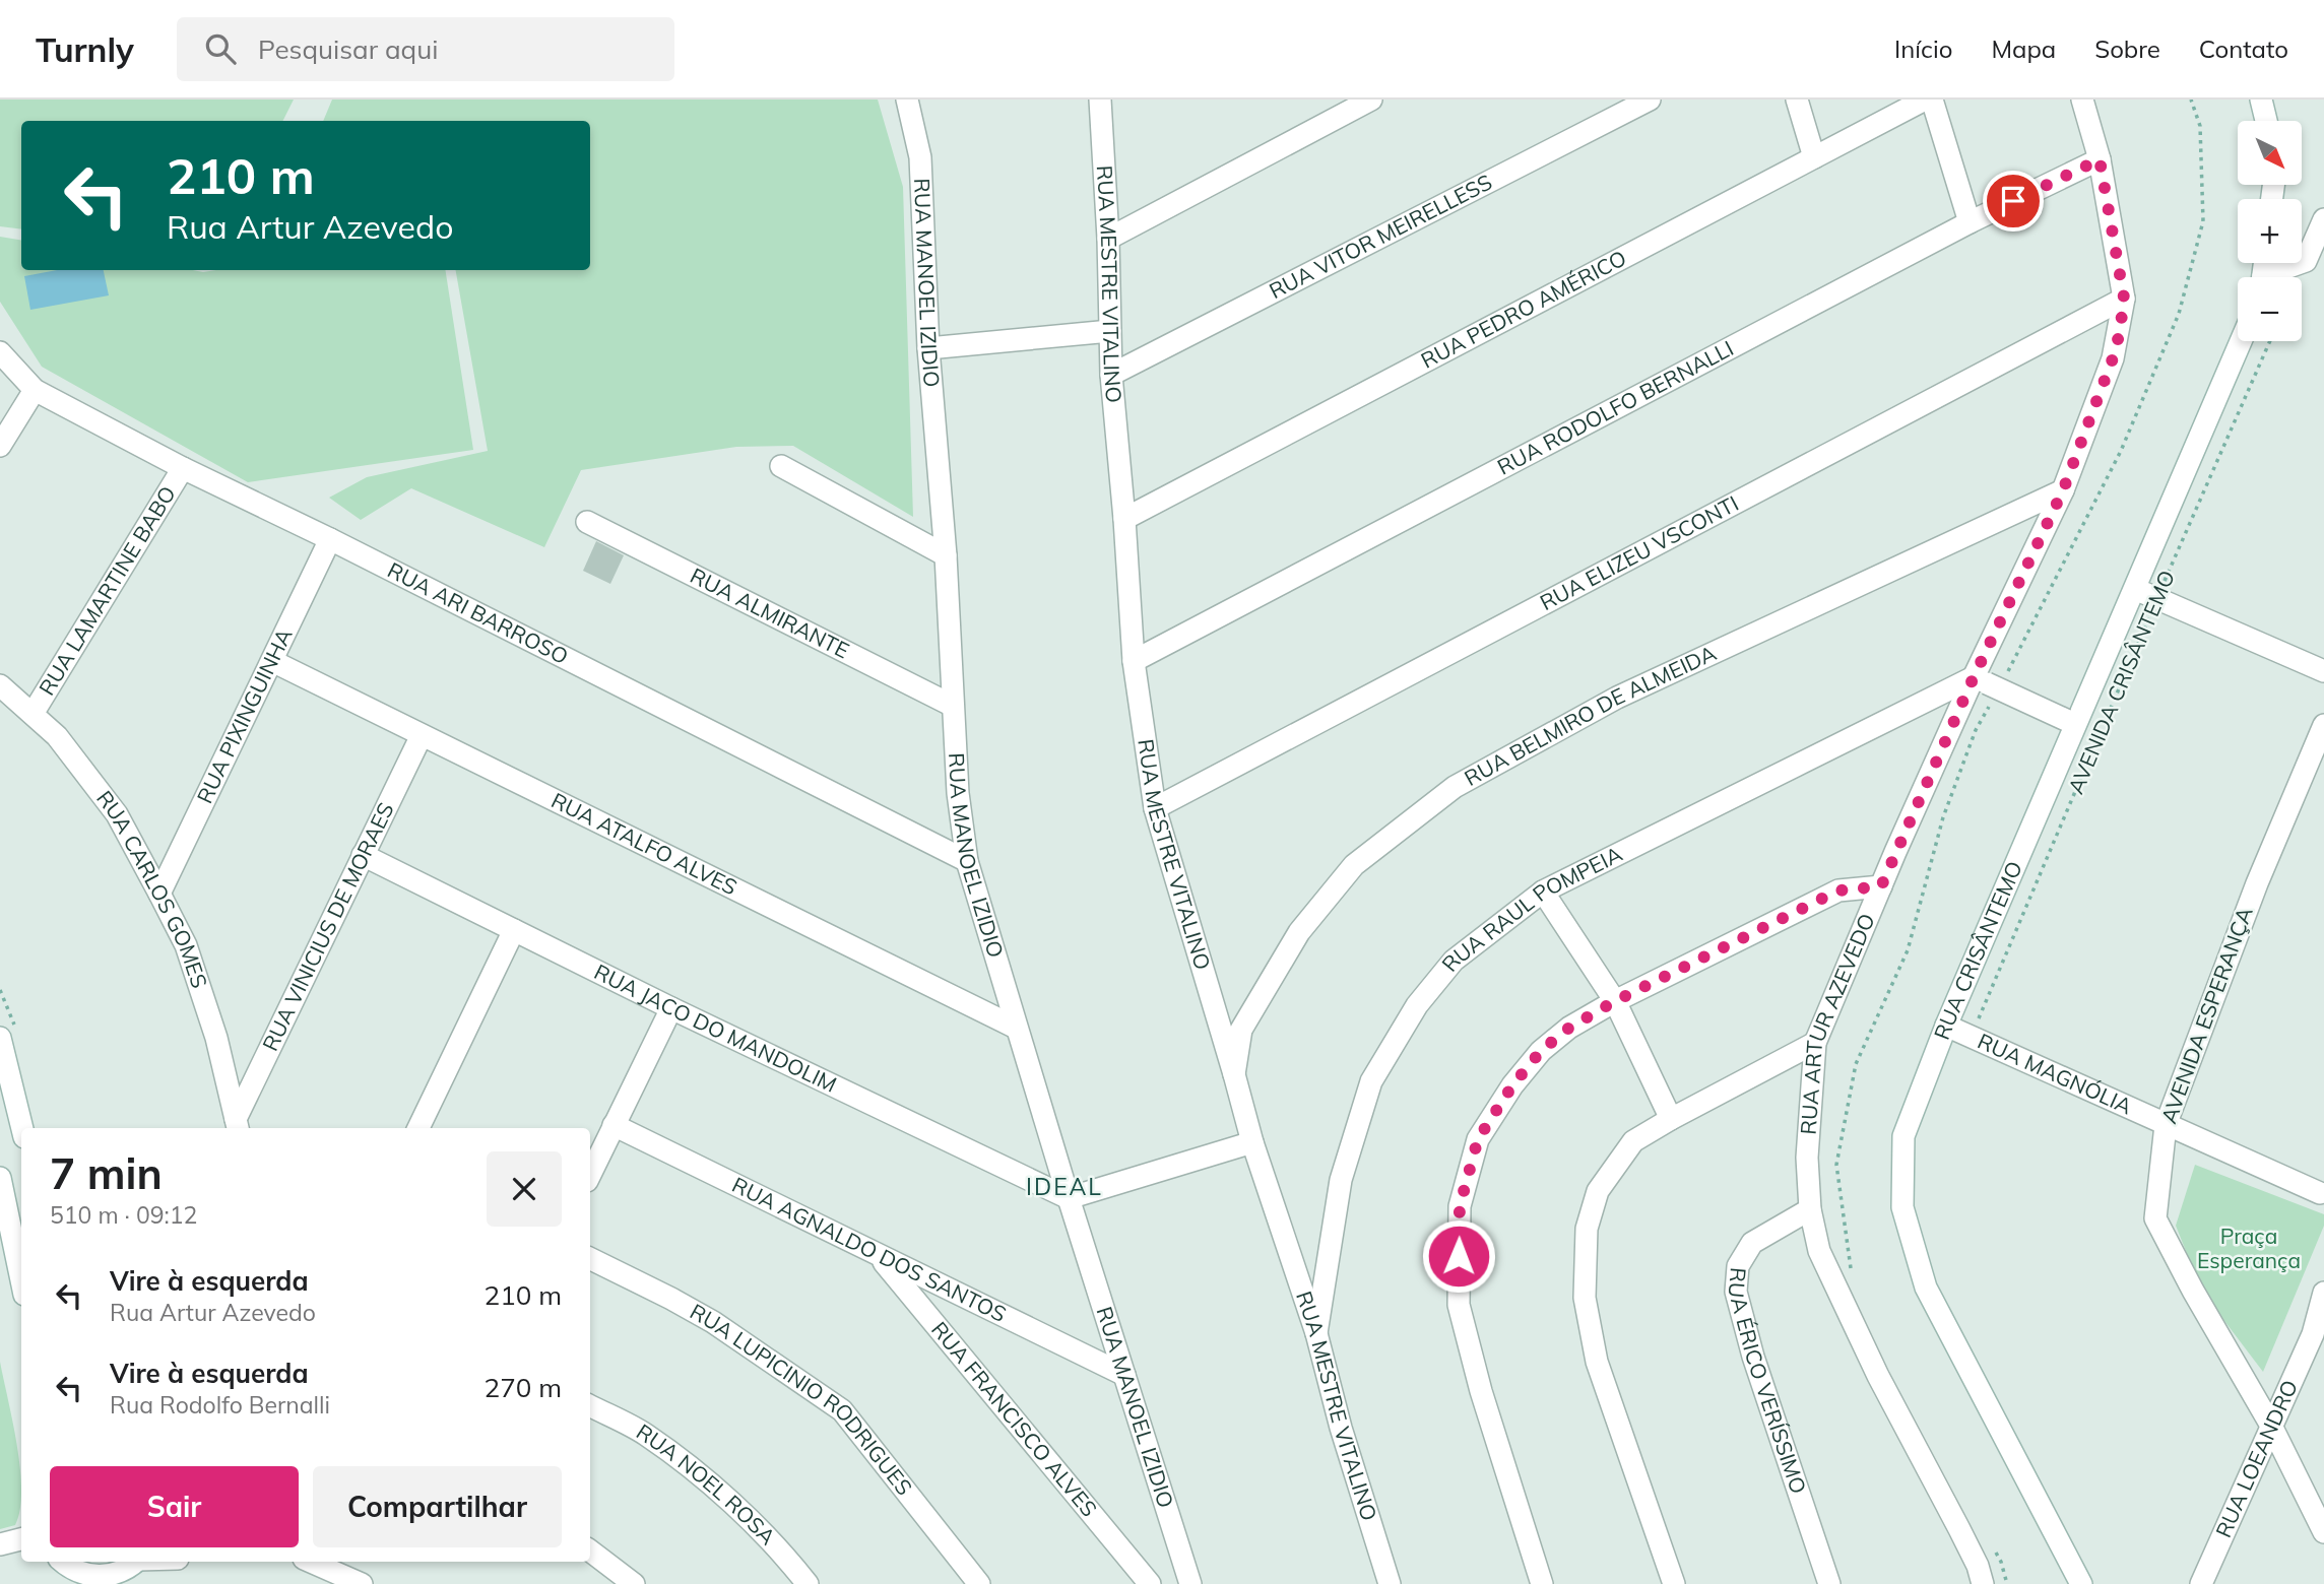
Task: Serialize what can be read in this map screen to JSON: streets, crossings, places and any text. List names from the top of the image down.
{
  "streets": {
    "street": [
      "RUA VITOR MEIRELLESS",
      "RUA MANOEL IZIDIO",
      "RUA MESTRE VITALINO",
      "RUA PEDRO AMÉRICO",
      "RUA RODOLFO BERNALLI",
      "RUA ELIZEU VSCONTI",
      "RUA LAMARTINE BABO",
      "RUA ARI BARROSO",
      "RUA ALMIRANTE",
      "RUA PIXINGUINHA",
      "RUA BELMIRO DE ALMEIDA",
      "RUA ATALFO ALVES",
      "RUA CARLOS GOMES",
      "RUA RAUL POMPEIA",
      "RUA VINICIUS DE MORAES",
      "RUA CRISÂNTEMO",
      "AVENIDA ESPERANÇA",
      "RUA ARTUR AZEVEDO",
      "RUA JACO DO MANDOLIM",
      "RUA MAGNÓLIA",
      "RUA AGNALDO DOS SANTOS",
      "RUA ÉRICO VERÍSSIMO",
      "RUA LUPICINIO RODRIGUES",
      "RUA FRANCISCO ALVES",
      "RUA LOEANDRO",
      "RUA NOEL ROSA"
    ],
    "path": ["AVENIDA CRISÂNTEMO"]
  },
  "crossings": [
    ["RUA VITOR MEIRELLESS", "RUA MESTRE VITALINO"],
    ["RUA MANOEL IZIDIO", "RUA ARI BARROSO"],
    ["RUA MANOEL IZIDIO", "RUA ALMIRANTE"],
    ["RUA MANOEL IZIDIO", "RUA ATALFO ALVES"],
    ["RUA MANOEL IZIDIO", "RUA JACO DO MANDOLIM"],
    ["RUA MANOEL IZIDIO", "RUA AGNALDO DOS SANTOS"],
    ["RUA MESTRE VITALINO", "RUA PEDRO AMÉRICO"],
    ["RUA MESTRE VITALINO", "RUA RODOLFO BERNALLI"],
    ["RUA MESTRE VITALINO", "RUA ELIZEU VSCONTI"],
    ["RUA MESTRE VITALINO", "RUA BELMIRO DE ALMEIDA"],
    ["RUA MESTRE VITALINO", "RUA RAUL POMPEIA"],
    ["RUA RODOLFO BERNALLI", "RUA ARTUR AZEVEDO"],
    ["RUA ELIZEU VSCONTI", "RUA ARTUR AZEVEDO"],
    ["RUA LAMARTINE BABO", "RUA ARI BARROSO"],
    ["RUA LAMARTINE BABO", "RUA CARLOS GOMES"],
    ["RUA ARI BARROSO", "RUA PIXINGUINHA"],
    ["AVENIDA CRISÂNTEMO", "RUA MAGNÓLIA"],
    ["RUA PIXINGUINHA", "RUA ATALFO ALVES"],
    ["RUA PIXINGUINHA", "RUA CARLOS GOMES"],
    ["RUA BELMIRO DE ALMEIDA", "RUA ARTUR AZEVEDO"],
    ["RUA ATALFO ALVES", "RUA VINICIUS DE MORAES"],
    ["RUA CARLOS GOMES", "RUA VINICIUS DE MORAES"],
    ["RUA RAUL POMPEIA", "RUA ARTUR AZEVEDO"],
    ["RUA VINICIUS DE MORAES", "RUA JACO DO MANDOLIM"],
    ["RUA CRISÂNTEMO", "RUA MAGNÓLIA"],
    ["AVENIDA ESPERANÇA", "RUA MAGNÓLIA"],
    ["AVENIDA ESPERANÇA", "RUA LOEANDRO"],
    ["RUA ARTUR AZEVEDO", "RUA ÉRICO VERÍSSIMO"],
    ["RUA AGNALDO DOS SANTOS", "RUA FRANCISCO ALVES"]
  ],
  "districts": ["IDEAL"],
  "parks": ["Praça Esperança"],
  "north": "bottom right",
  "page": {
    "header": "Turnly",
    "search": "Pesquisar aqui",
    "nav": [
      "Início",
      "Mapa",
      "Sobre",
      "Contato"
    ],
    "map_buttons": ["+", "−"],
    "turn": ["210 m", "Rua Artur Azevedo"],
    "heading": ["7 min", "510 m · 09:12"],
    "list": [
      {
        "name": "Vire à esquerda",
        "note": "Rua Artur Azevedo",
        "value": "210 m"
      },
      {
        "name": "Vire à esquerda",
        "note": "Rua Rodolfo Bernalli",
        "value": "270 m"
      }
    ],
    "buttons": ["Sair", "Compartilhar"]
  }
}
